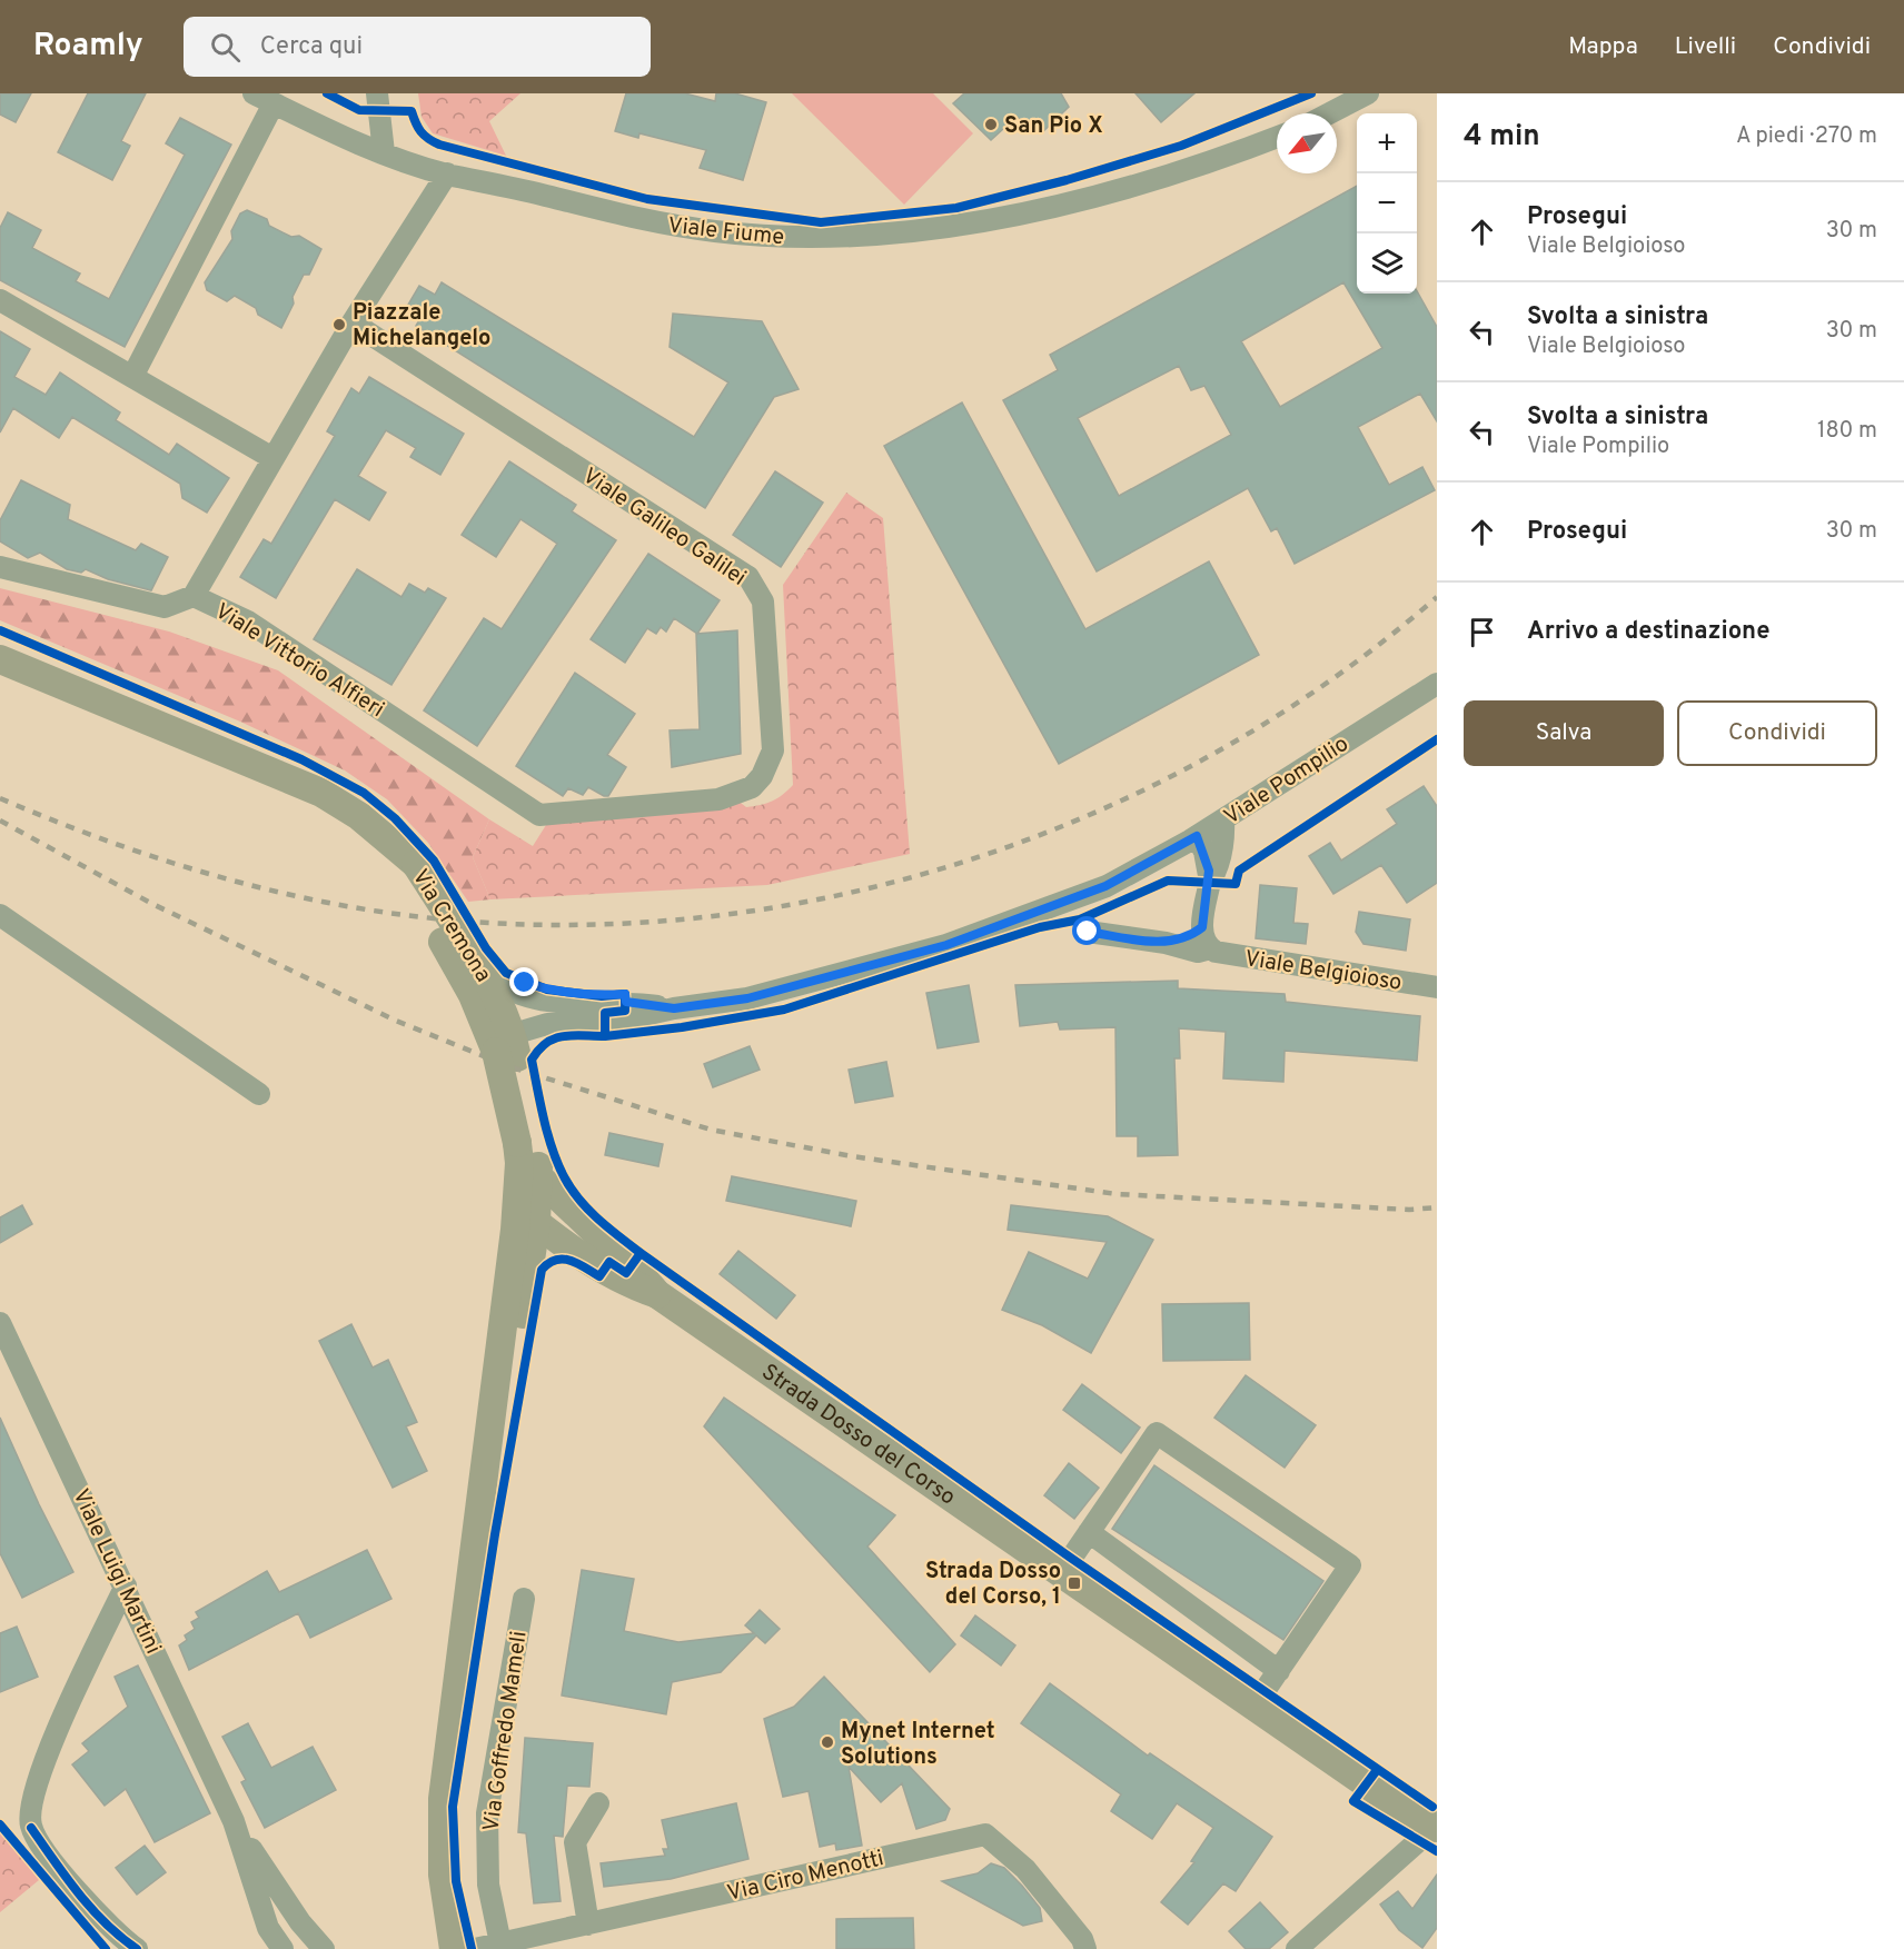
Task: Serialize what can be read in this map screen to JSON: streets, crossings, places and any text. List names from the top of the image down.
{
  "streets": {
    "main road": ["Via Cremona", "Strada Dosso del Corso"],
    "street": [
      "Viale Fiume",
      "Viale Galileo Galilei",
      "Viale Vittorio Alfieri",
      "Viale Pompilio",
      "Viale Belgioioso",
      "Viale Luigi Martini",
      "Via Goffredo Mameli",
      "Via Ciro Menotti"
    ]
  },
  "crossings": [
    ["Viale Galileo Galilei", "Viale Vittorio Alfieri"],
    ["Viale Pompilio", "Via Cremona"],
    ["Via Cremona", "Strada Dosso del Corso"],
    ["Via Goffredo Mameli", "Via Ciro Menotti"]
  ],
  "places": {
    "other": ["San Pio X", "Piazzale Michelangelo", "Mynet Internet Solutions"],
    "transit": ["Strada Dosso del Corso, 1"]
  },
  "north": "bottom left",
  "page": {
    "header": "Roamly",
    "search": "Cerca qui",
    "nav": ["Mappa", "Livelli", "Condividi"],
    "heading": ["4 min", "A piedi · 270 m"],
    "map_buttons": ["+", "−"],
    "list": [
      ["Prosegui", "Viale Belgioioso", "30 m"],
      ["Svolta a sinistra", "Viale Belgioioso", "30 m"],
      ["Svolta a sinistra", "Viale Pompilio", "180 m"],
      ["Prosegui", "30 m"],
      "Arrivo a destinazione"
    ],
    "buttons": ["Salva", "Condividi"]
  }
}
